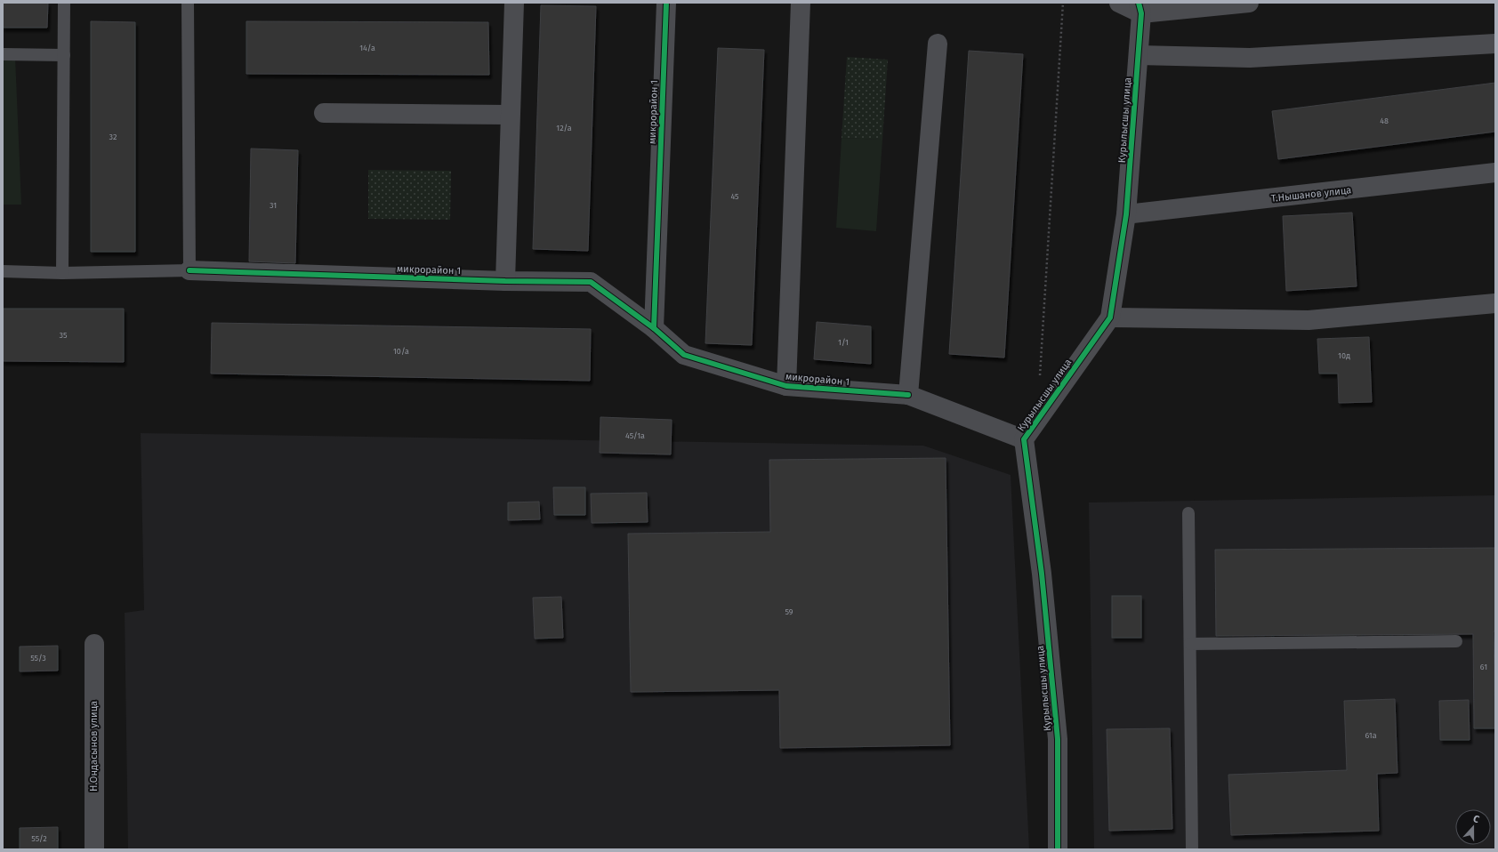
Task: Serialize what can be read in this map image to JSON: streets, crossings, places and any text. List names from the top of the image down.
{
  "streets": {
    "street": [
      "микрорайон 1",
      "Курылысшы улица",
      "Т.Нышанов улица",
      "Н.Ондасынов улица"
    ]
  },
  "crossings": [
    ["микрорайон 1", "Курылысшы улица"],
    ["Курылысшы улица", "Т.Нышанов улица"]
  ],
  "house_numbers": [
    "14/а",
    "48",
    "12/а",
    "32",
    "45",
    "31",
    "35",
    "1/1",
    "10/а",
    "10д",
    "45/1а",
    "59",
    "55/3",
    "61",
    "61а",
    "55/2"
  ],
  "north": "top"
}
